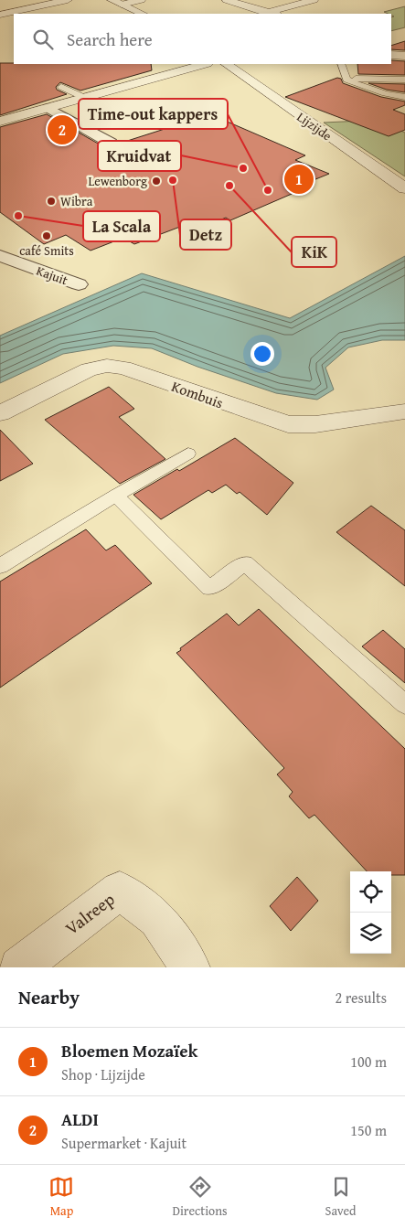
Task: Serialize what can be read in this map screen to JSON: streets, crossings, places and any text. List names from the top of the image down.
{
  "streets": {
    "street": [
      "Lijzijde",
      "Kajuit",
      "Kombuis",
      "Valreep"
    ]
  },
  "places": [
    "Kruidvat",
    "Detz",
    "Lewenborg",
    "KiK",
    "Time-out kappers",
    "Wibra",
    "La Scala",
    "café Smits"
  ],
  "page": {
    "search": "Search here",
    "pins": ["2", "1"],
    "heading": ["Nearby", "2 results"],
    "list": [
      {
        "mark": "1",
        "name": "Bloemen Mozaïek",
        "note": "Shop · Lijzijde",
        "value": "100 m"
      },
      {
        "mark": "2",
        "name": "ALDI",
        "note": "Supermarket · Kajuit",
        "value": "150 m"
      }
    ],
    "nav": ["Map", "Directions", "Saved"]
  }
}
